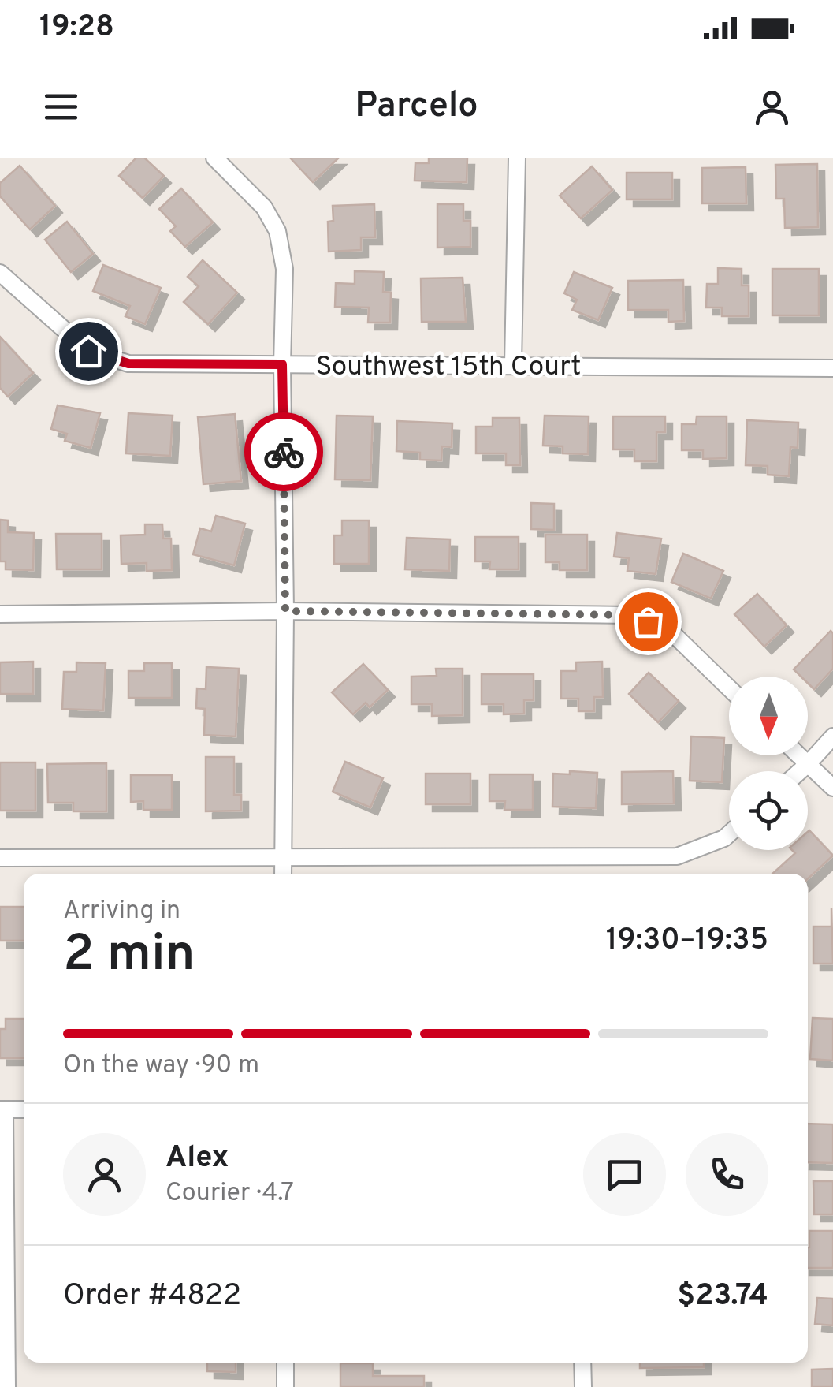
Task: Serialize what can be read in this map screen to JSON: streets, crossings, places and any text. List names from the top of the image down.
{
  "streets": {
    "street": ["Southwest 15th Court"]
  },
  "north": "bottom",
  "page": {
    "status": "19:28",
    "header": "Parcelo",
    "heading": ["2 min", "Arriving in", "19:30–19:35"],
    "panel": [
      "Alex",
      "Courier · 4.7",
      "Order #4822",
      "$23.74"
    ],
    "bar": "On the way · 90 m"
  }
}
